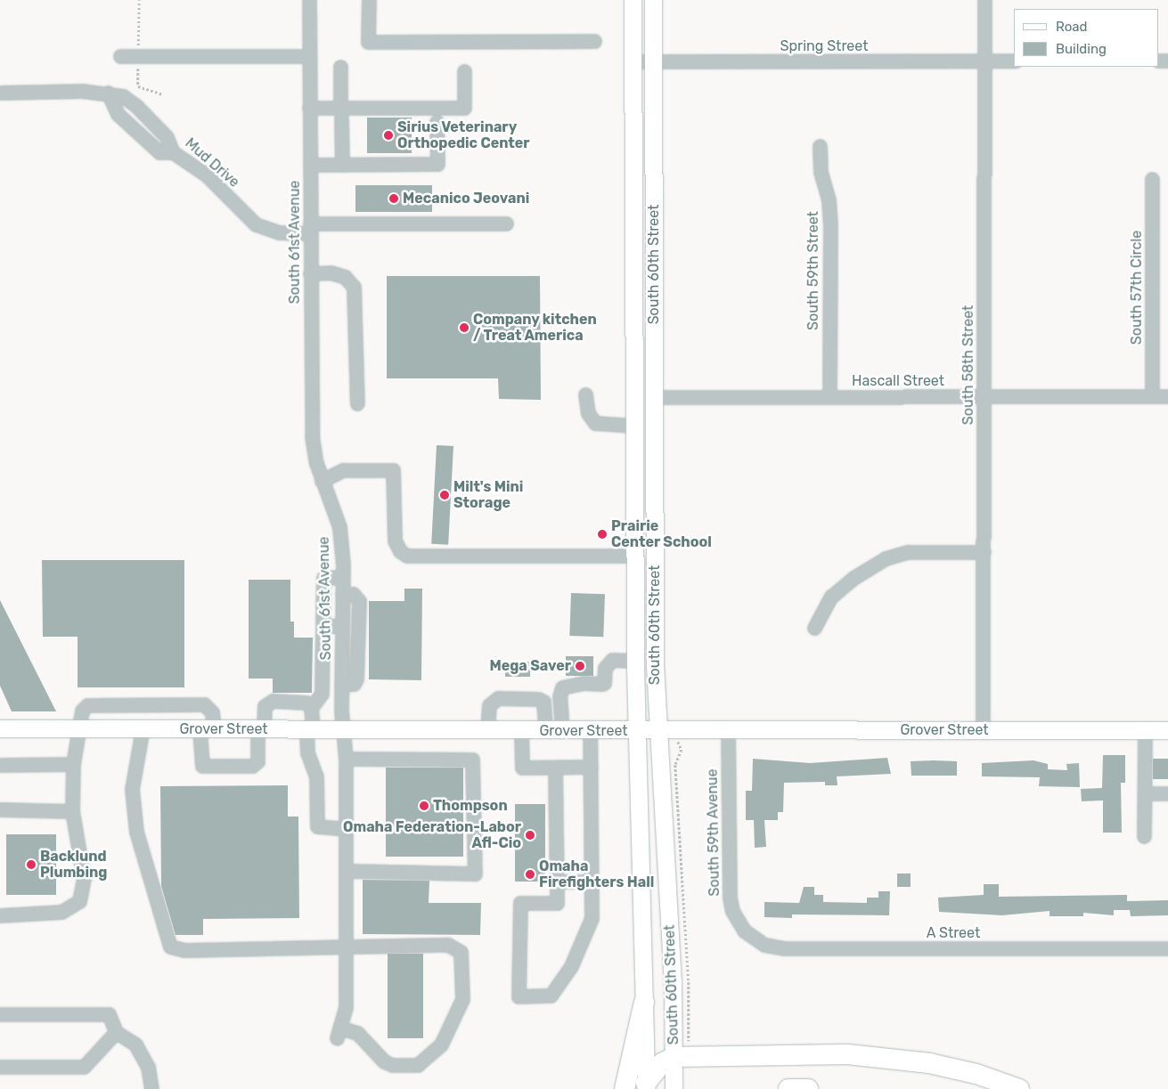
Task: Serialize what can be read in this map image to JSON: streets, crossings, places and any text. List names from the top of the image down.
{
  "streets": {
    "main road": ["South 60th Street", "Grover Street"],
    "street": [
      "Spring Street",
      "Mud Drive",
      "South 61st Avenue",
      "South 59th Street",
      "South 57th Circle",
      "South 58th Street",
      "Hascall Street",
      "South 59th Avenue",
      "A Street"
    ]
  },
  "crossings": [
    ["Spring Street", "South 60th Street"],
    ["Spring Street", "South 58th Street"],
    ["Mud Drive", "South 61st Avenue"],
    ["South 61st Avenue", "Grover Street"],
    ["South 60th Street", "Hascall Street"],
    ["South 60th Street", "Grover Street"],
    ["South 59th Street", "Hascall Street"],
    ["South 57th Circle", "Hascall Street"],
    ["South 58th Street", "Hascall Street"],
    ["South 58th Street", "Grover Street"],
    ["Grover Street", "South 59th Avenue"],
    ["South 59th Avenue", "A Street"]
  ],
  "places": [
    "Sirius Veterinary Orthopedic Center",
    "Mecanico Jeovani",
    "Company kitchen / Treat America",
    "Milt's Mini Storage",
    "Prairie Center School",
    "Mega Saver",
    "Thompson",
    "Omaha Federation-Labor Afl-Cio",
    "Backlund Plumbing",
    "Omaha Firefighters Hall"
  ],
  "legend": ["Road", "Building"]
}
